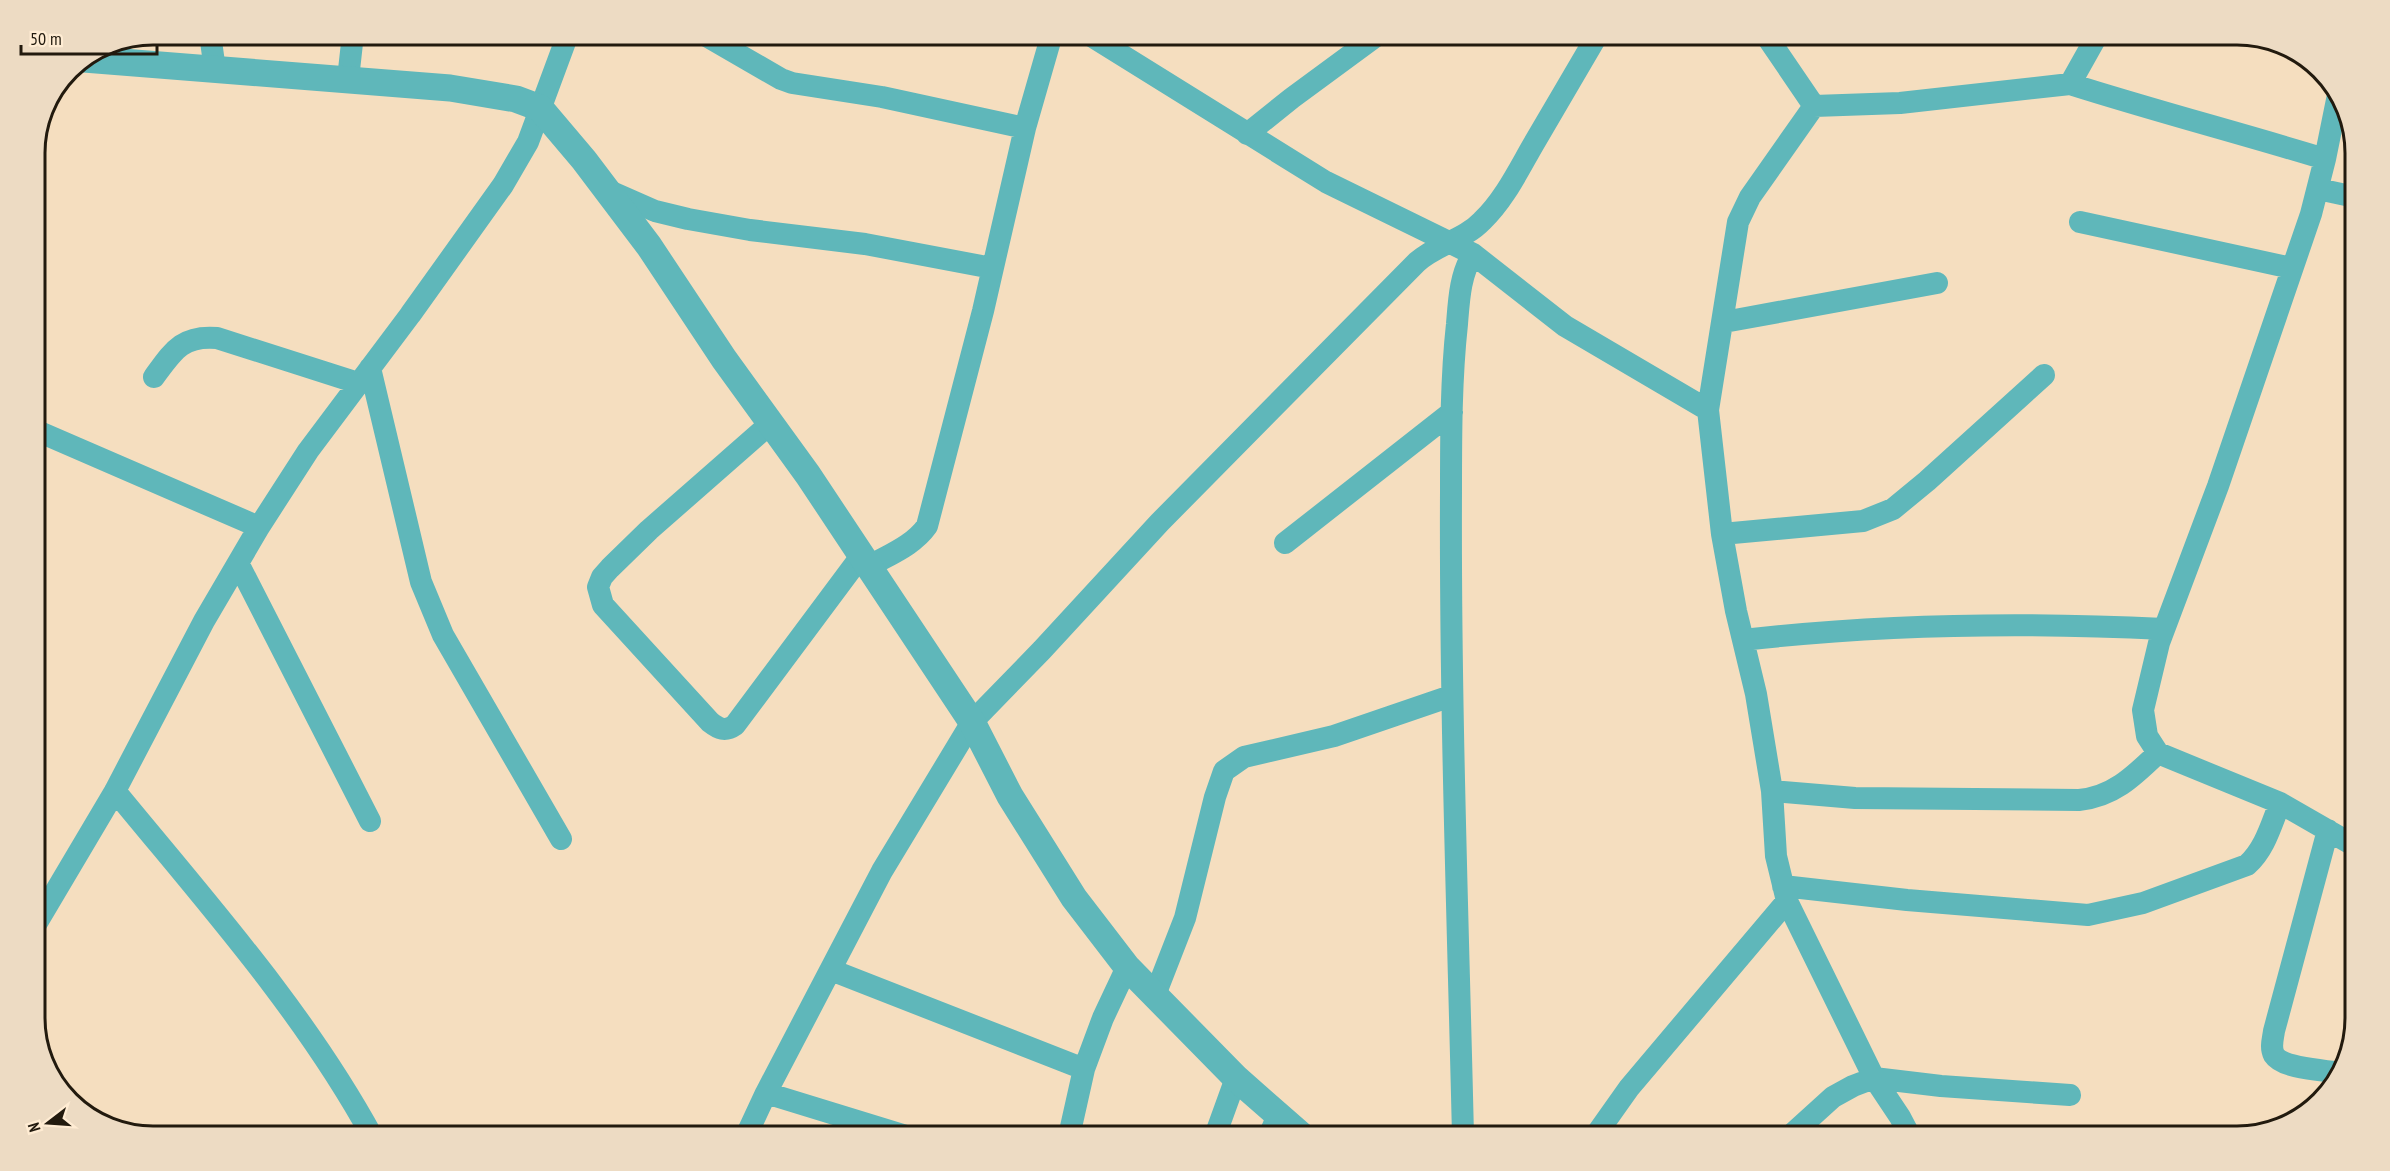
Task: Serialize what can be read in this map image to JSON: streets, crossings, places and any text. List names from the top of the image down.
{
  "scale_bar": "50 m",
  "north": "left"
}
